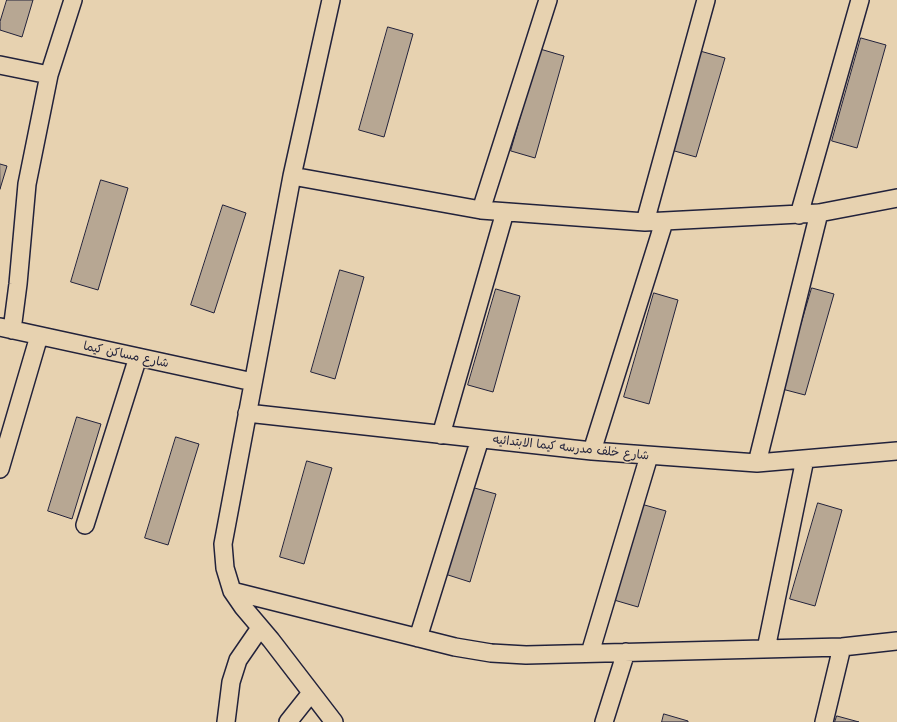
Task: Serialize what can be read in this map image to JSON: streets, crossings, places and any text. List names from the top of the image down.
{
  "streets": {
    "street": ["شارع مساكن كيما", "شارع خلف مدرسه كيما الابتدائيه"]
  }
}
